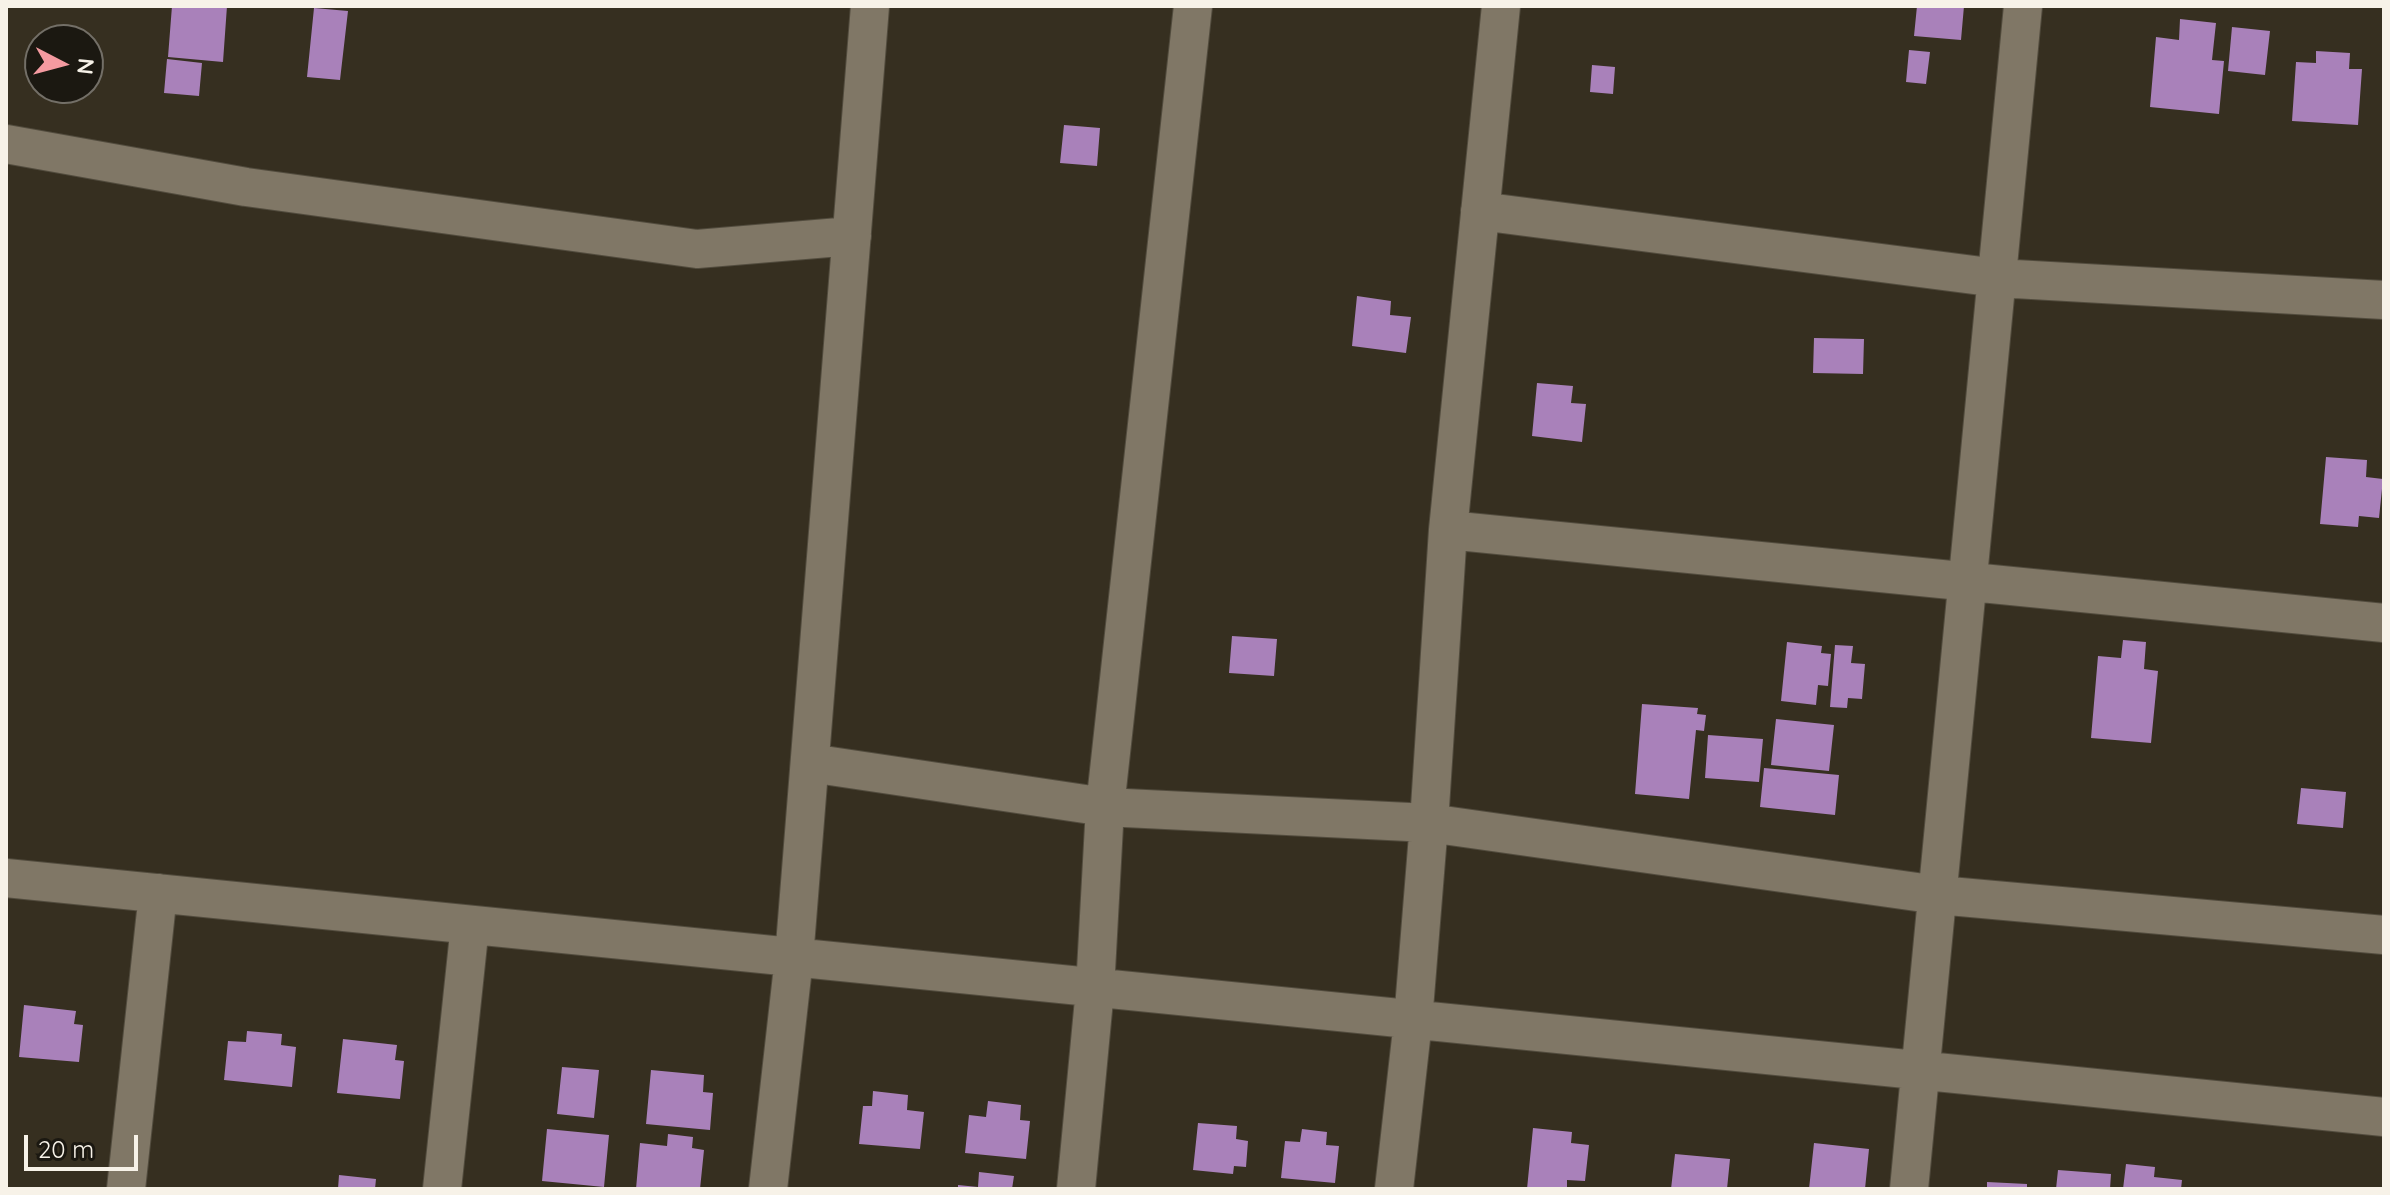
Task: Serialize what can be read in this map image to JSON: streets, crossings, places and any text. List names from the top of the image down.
{
  "scale_bar": "20 m",
  "north": "right"
}
